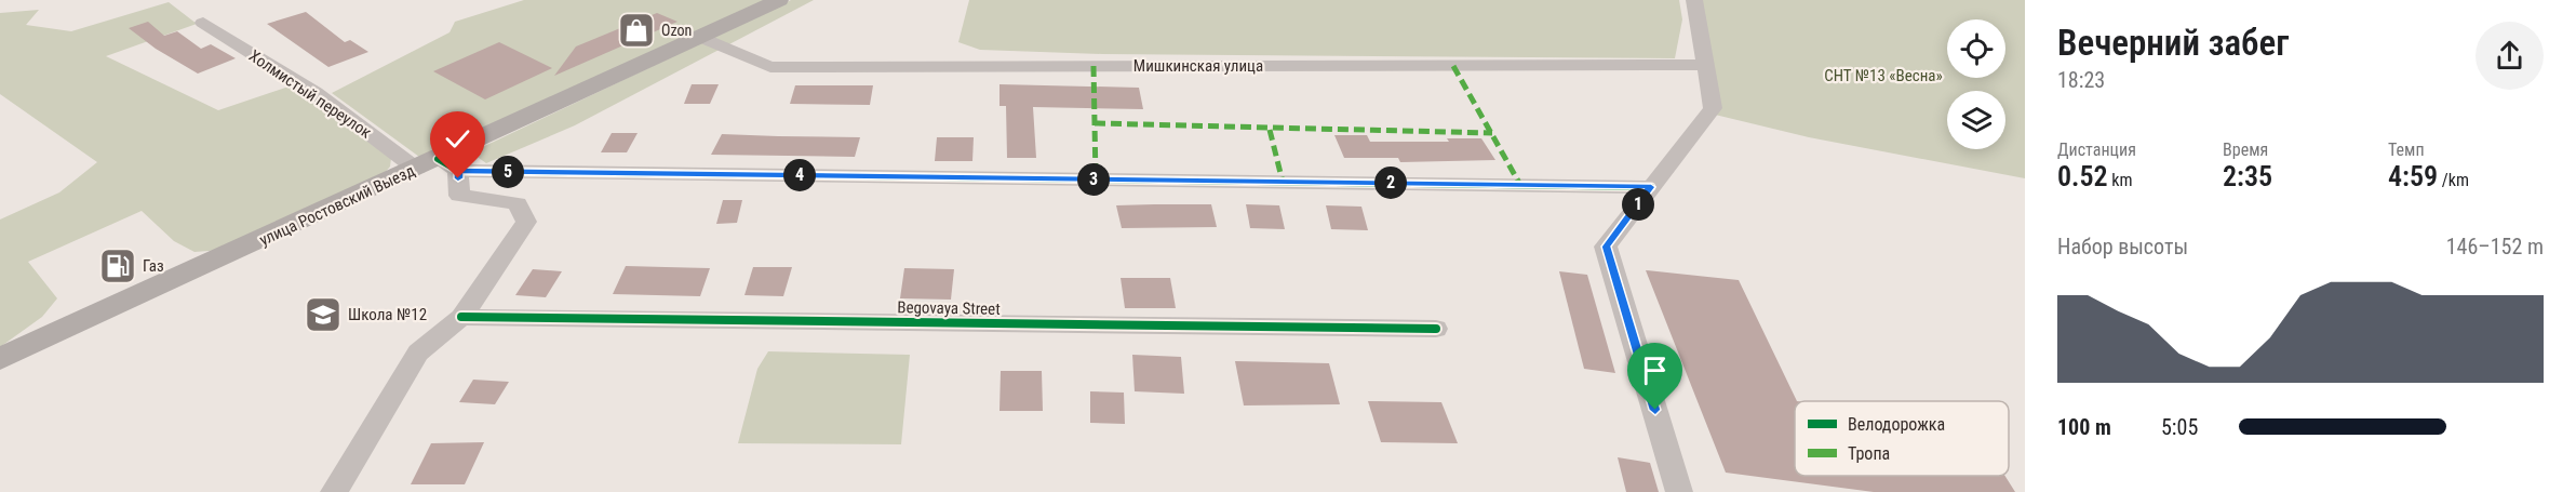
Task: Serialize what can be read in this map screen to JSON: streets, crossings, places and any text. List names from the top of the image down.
{
  "streets": {
    "main road": ["улица Ростовский Выезд"],
    "street": ["Мишкинская улица", "Холмистый переулок", "Begovaya Street"]
  },
  "crossings": [
    ["Мишкинская улица", "улица Ростовский Выезд"],
    ["Холмистый переулок", "улица Ростовский Выезд"]
  ],
  "parks": ["СНТ №13 «Весна»"],
  "places": {
    "shop": ["Ozon"],
    "fuel station": ["Газ"],
    "school or university": ["Школа №12"]
  },
  "legend": ["Велодорожка", "Тропа"],
  "page": {
    "heading": ["Вечерний забег", "18:23"],
    "stats": [
      ["Дистанция", "0.52 km"],
      ["Время", "2:35"],
      ["Темп", "4:59 /km"]
    ],
    "pins": [
      "5",
      "4",
      "3",
      "2",
      "1"
    ],
    "chart": ["Набор высоты", "146–152 m"],
    "list": [
      {
        "name": "100 m",
        "note": "5:05"
      }
    ]
  }
}
